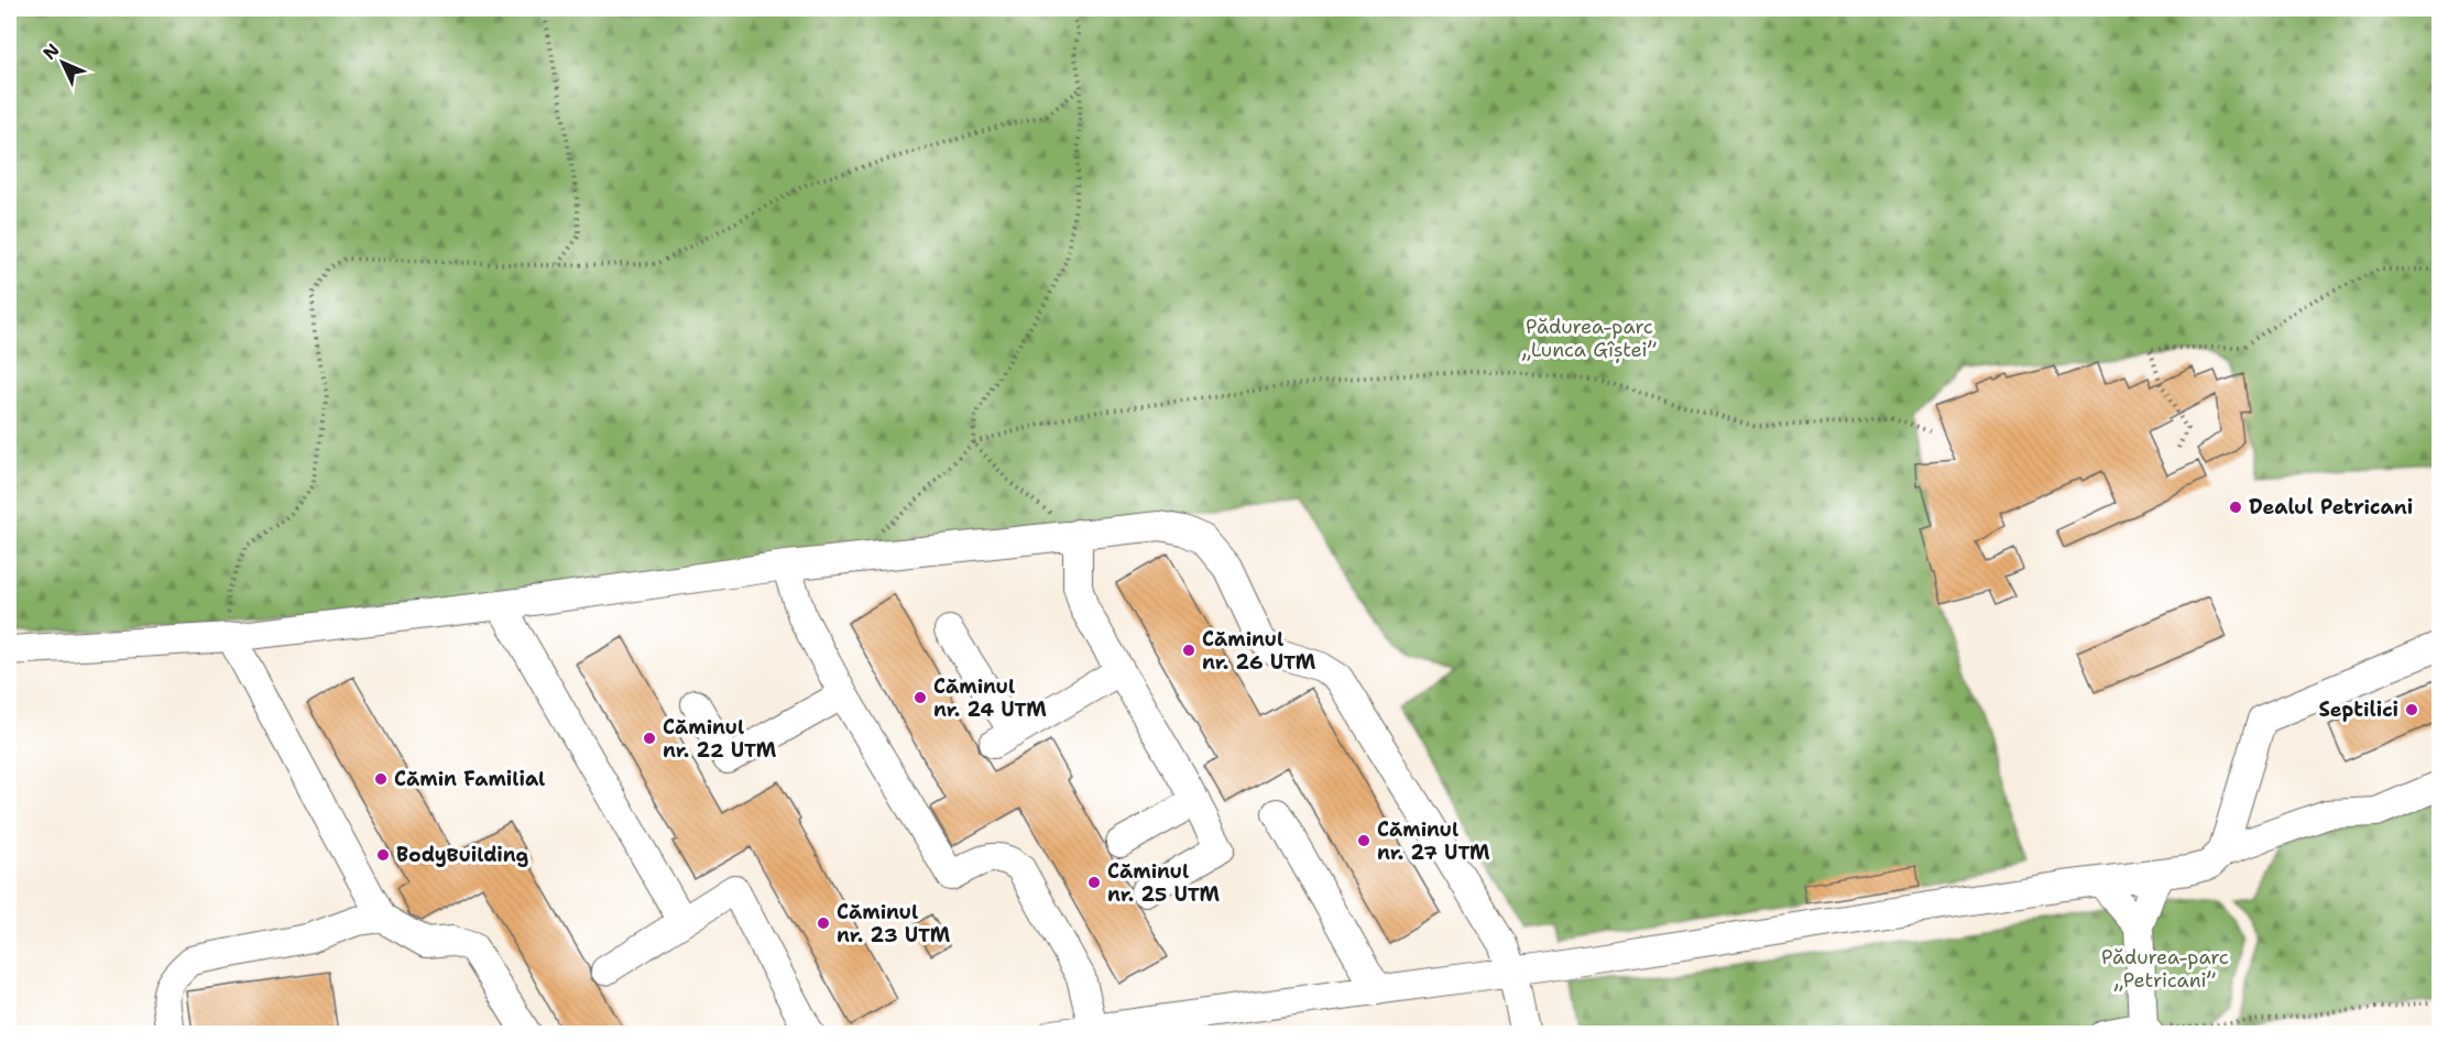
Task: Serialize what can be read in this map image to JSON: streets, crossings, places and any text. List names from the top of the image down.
{
  "parks": ["Pădurea-parc „Lunca Gîștei”", "Pădurea-parc „Petricani”"],
  "places": [
    "Dealul Petricani",
    "Căminul nr. 26 UTM",
    "Căminul nr. 24 UTM",
    "Septilici",
    "Căminul nr. 22 UTM",
    "Cămin Familial",
    "Căminul nr. 27 UTM",
    "BodyBuilding",
    "Căminul nr. 25 UTM",
    "Căminul nr. 23 UTM"
  ],
  "north": "top left"
}
